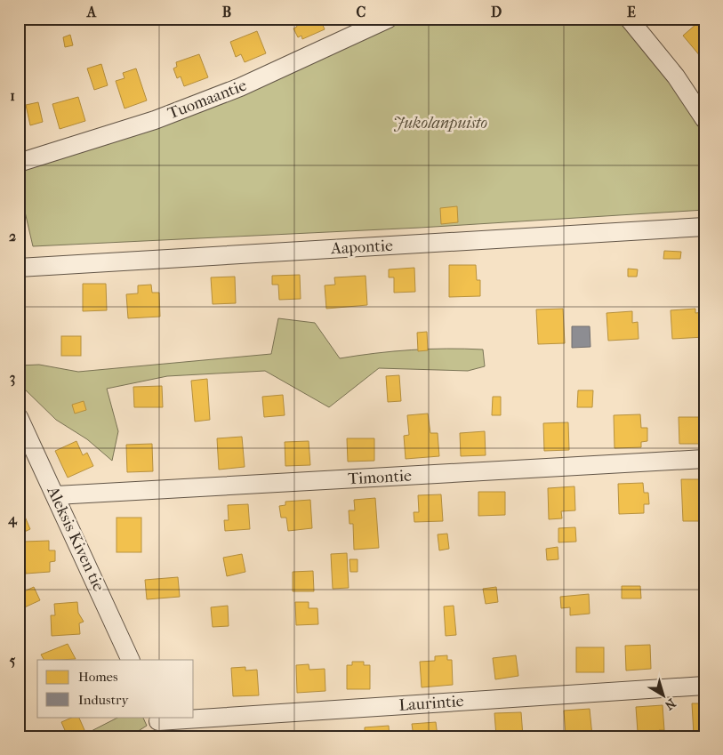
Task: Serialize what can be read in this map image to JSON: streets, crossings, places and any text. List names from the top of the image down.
{
  "streets": {
    "street": [
      "Tuomaantie",
      "Aapontie",
      "Timontie",
      "Aleksis Kiven tie",
      "Laurintie"
    ]
  },
  "crossings": [
    ["Timontie", "Aleksis Kiven tie"]
  ],
  "parks": ["Jukolanpuisto"],
  "legend": ["Homes", "Industry"],
  "north": "bottom right",
  "grid": {
    "columns": [
      "A",
      "B",
      "C",
      "D",
      "E"
    ],
    "rows": [
      "1",
      "2",
      "3",
      "4",
      "5"
    ]
  }
}
